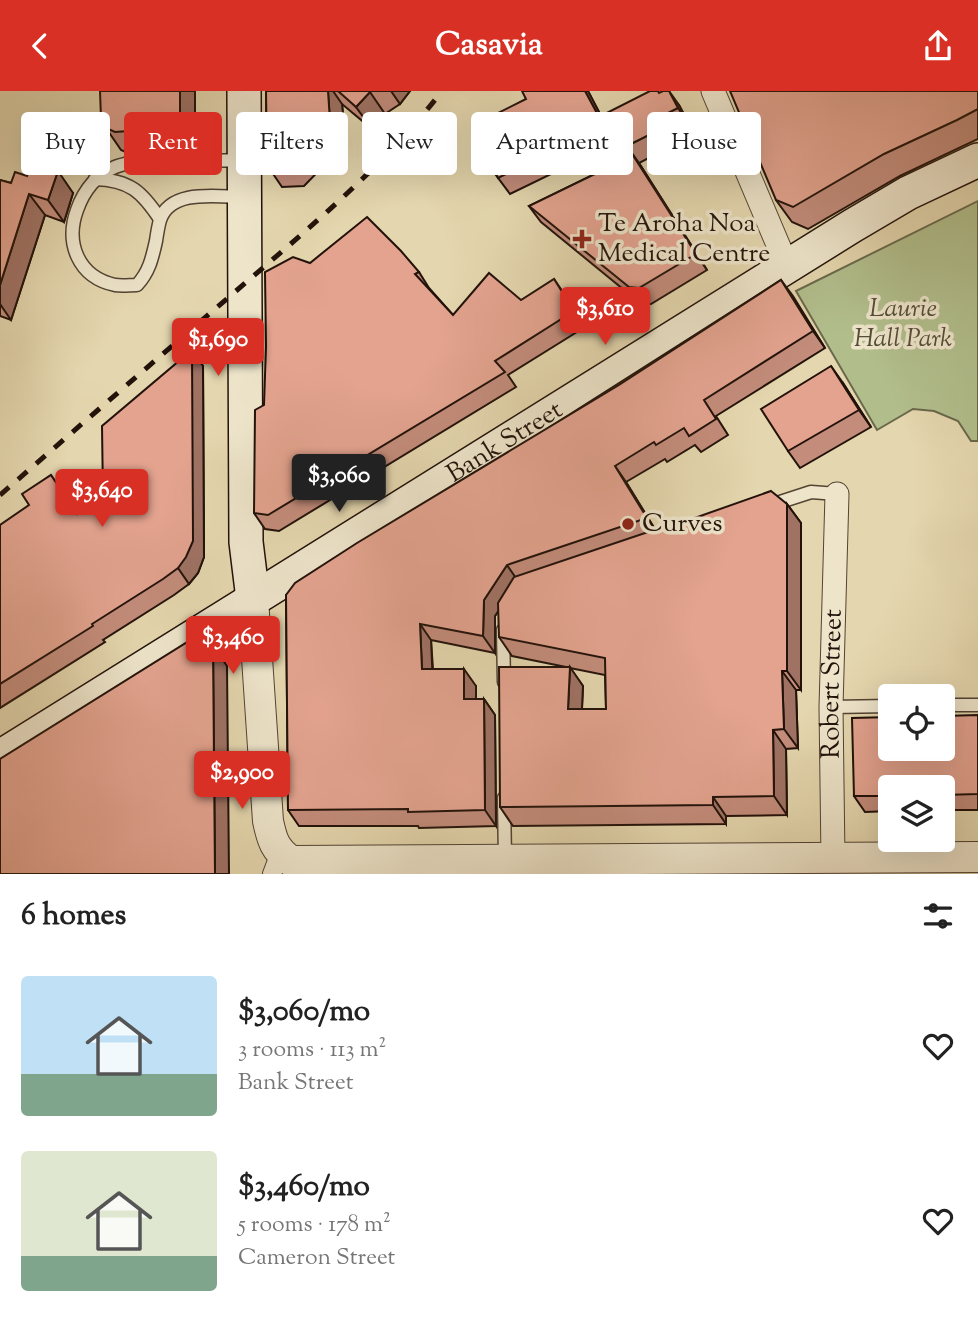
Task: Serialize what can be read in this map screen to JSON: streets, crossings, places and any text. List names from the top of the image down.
{
  "streets": {
    "main road": ["Bank Street"],
    "street": ["Robert Street"]
  },
  "parks": ["Laurie Hall Park"],
  "places": {
    "health": ["Te Aroha Noa Medical Centre"],
    "other": ["Curves"]
  },
  "page": {
    "header": "Casavia",
    "chip": [
      "Buy",
      "Rent",
      "Filters",
      "New",
      "Apartment",
      "House"
    ],
    "price": [
      "$3,610",
      "$1,690",
      "$3,060",
      "$3,640",
      "$3,460",
      "$2,900"
    ],
    "heading": "6 homes",
    "list": [
      {
        "name": "$3,060/mo",
        "note": "3 rooms · 113 m² · Bank Street"
      },
      {
        "name": "$3,460/mo",
        "note": "5 rooms · 178 m² · Cameron Street"
      }
    ]
  }
}
